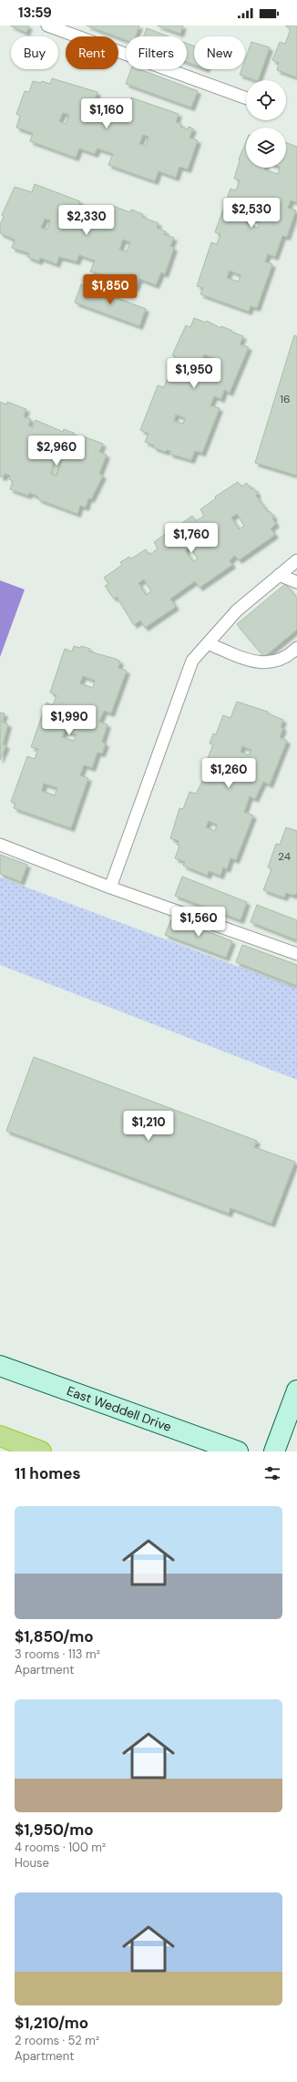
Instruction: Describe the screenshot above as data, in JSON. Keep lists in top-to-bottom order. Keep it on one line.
{"streets":{"street":["East Weddell Drive"]},"house_numbers":["16","24"],"page":{"status":"13:59","chip":["Buy","Rent","Filters","New"],"price":["$1,160","$2,530","$2,330","$1,850","$1,950","$2,960","$1,760","$1,990","$1,260","$1,560","$1,210"],"heading":"11 homes","list":[{"name":"$1,850/mo","note":"3 rooms · 113 m² · Apartment"},{"name":"$1,950/mo","note":"4 rooms · 100 m² · House"},{"name":"$1,210/mo","note":"2 rooms · 52 m² · Apartment"}]}}
